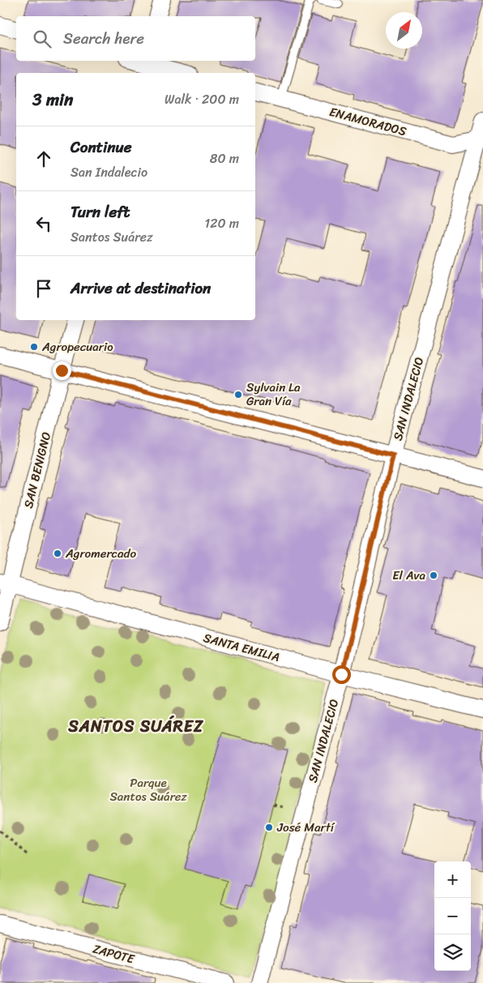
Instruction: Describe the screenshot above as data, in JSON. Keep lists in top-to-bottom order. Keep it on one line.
{"streets":{"street":["ENAMORADOS","SAN INDALECIO","SAN BENIGNO","SANTA EMILIA","ZAPOTE"]},"crossings":[["ENAMORADOS","SAN INDALECIO"],["SAN INDALECIO","SANTA EMILIA"],["SAN BENIGNO","SANTA EMILIA"]],"districts":["SANTOS SUÁREZ"],"parks":["Parque Santos Suárez"],"places":["Agropecuario","Sylvain La Gran Vía","Agromercado","El Ava","José Martí"],"north":"top right","page":{"search":"Search here","heading":["3 min","Walk · 200 m"],"list":[["Continue","San Indalecio","80 m"],["Turn left","Santos Suárez","120 m"],"Arrive at destination"],"map_buttons":["+","−"]}}
